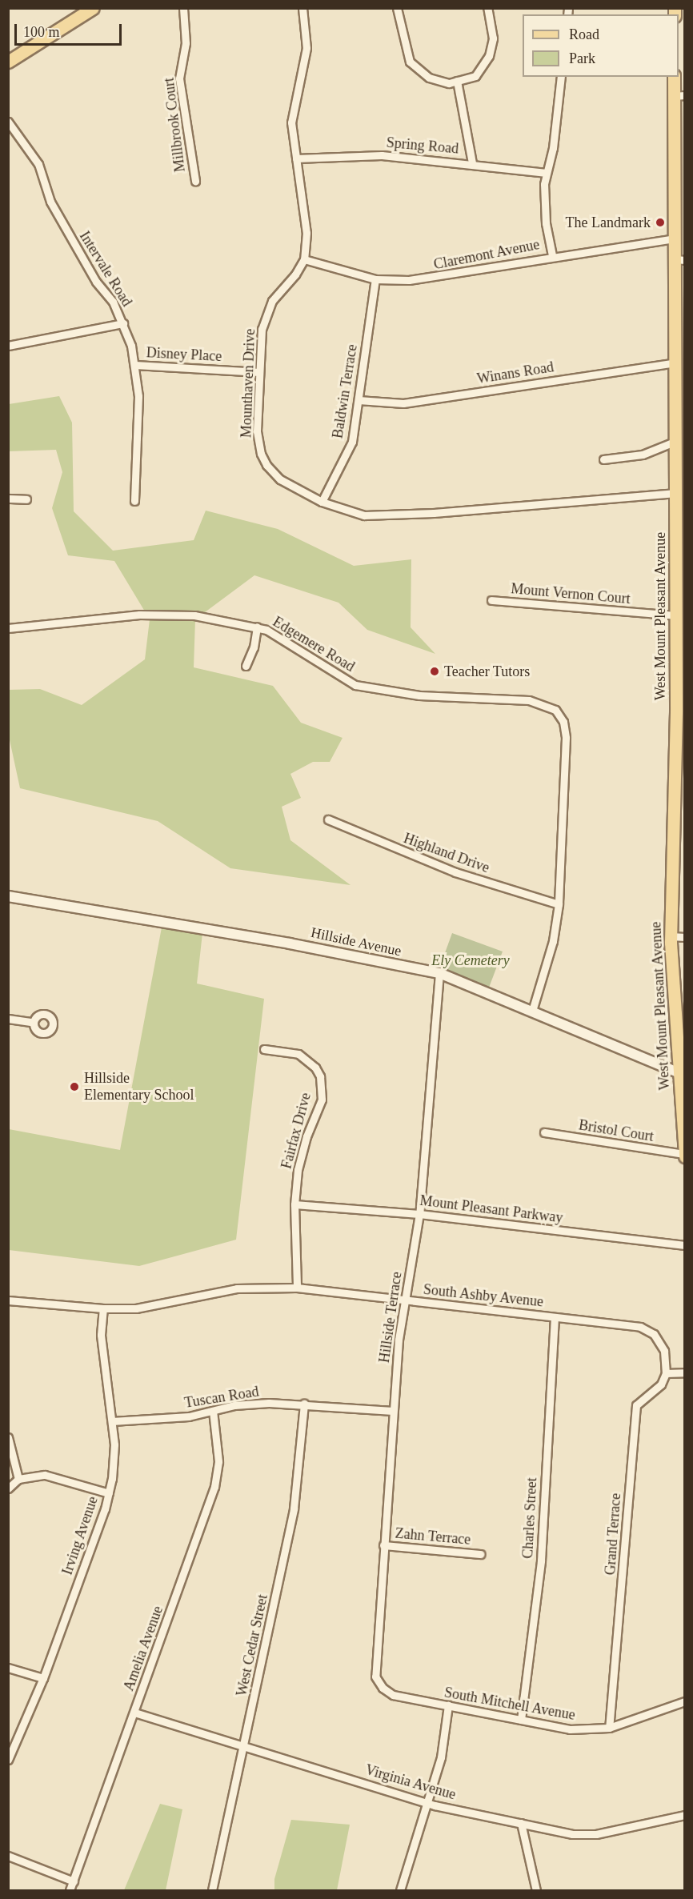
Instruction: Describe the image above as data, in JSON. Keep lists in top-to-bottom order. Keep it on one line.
{"streets":{"main road":["West Mount Pleasant Avenue"],"street":["Millbrook Court","Spring Road","Claremont Avenue","Intervale Road","Disney Place","Winans Road","Mounthaven Drive","Baldwin Terrace","Mount Vernon Court","Edgemere Road","Highland Drive","Hillside Avenue","Fairfax Drive","Bristol Court","Mount Pleasant Parkway","South Ashby Avenue","Hillside Terrace","Tuscan Road","Charles Street","Grand Terrace","Irving Avenue","Zahn Terrace","West Cedar Street","Amelia Avenue","South Mitchell Avenue","Virginia Avenue"]},"crossings":[["Spring Road","Mounthaven Drive"],["Claremont Avenue","Mounthaven Drive"],["Claremont Avenue","Baldwin Terrace"],["Claremont Avenue","West Mount Pleasant Avenue"],["Intervale Road","Disney Place"],["Disney Place","Mounthaven Drive"],["Winans Road","Baldwin Terrace"],["Winans Road","West Mount Pleasant Avenue"],["Mounthaven Drive","Baldwin Terrace"],["Mounthaven Drive","West Mount Pleasant Avenue"],["Mount Vernon Court","West Mount Pleasant Avenue"],["West Mount Pleasant Avenue","Hillside Avenue"],["West Mount Pleasant Avenue","Bristol Court"],["Edgemere Road","Highland Drive"],["Edgemere Road","Hillside Avenue"],["Hillside Avenue","Hillside Terrace"],["Fairfax Drive","Mount Pleasant Parkway"],["Fairfax Drive","South Ashby Avenue"],["Mount Pleasant Parkway","Hillside Terrace"],["South Ashby Avenue","Hillside Terrace"],["South Ashby Avenue","Charles Street"],["South Ashby Avenue","Grand Terrace"],["South Ashby Avenue","Irving Avenue"],["Hillside Terrace","Tuscan Road"],["Hillside Terrace","Zahn Terrace"],["Hillside Terrace","South Mitchell Avenue"],["Tuscan Road","Irving Avenue"],["Tuscan Road","West Cedar Street"],["Tuscan Road","Amelia Avenue"],["Charles Street","South Mitchell Avenue"],["Grand Terrace","South Mitchell Avenue"],["West Cedar Street","Virginia Avenue"],["Amelia Avenue","Virginia Avenue"]],"parks":["Ely Cemetery"],"places":["The Landmark","Teacher Tutors","Hillside Elementary School"],"legend":["Road","Park"],"scale_bar":"100 m"}
